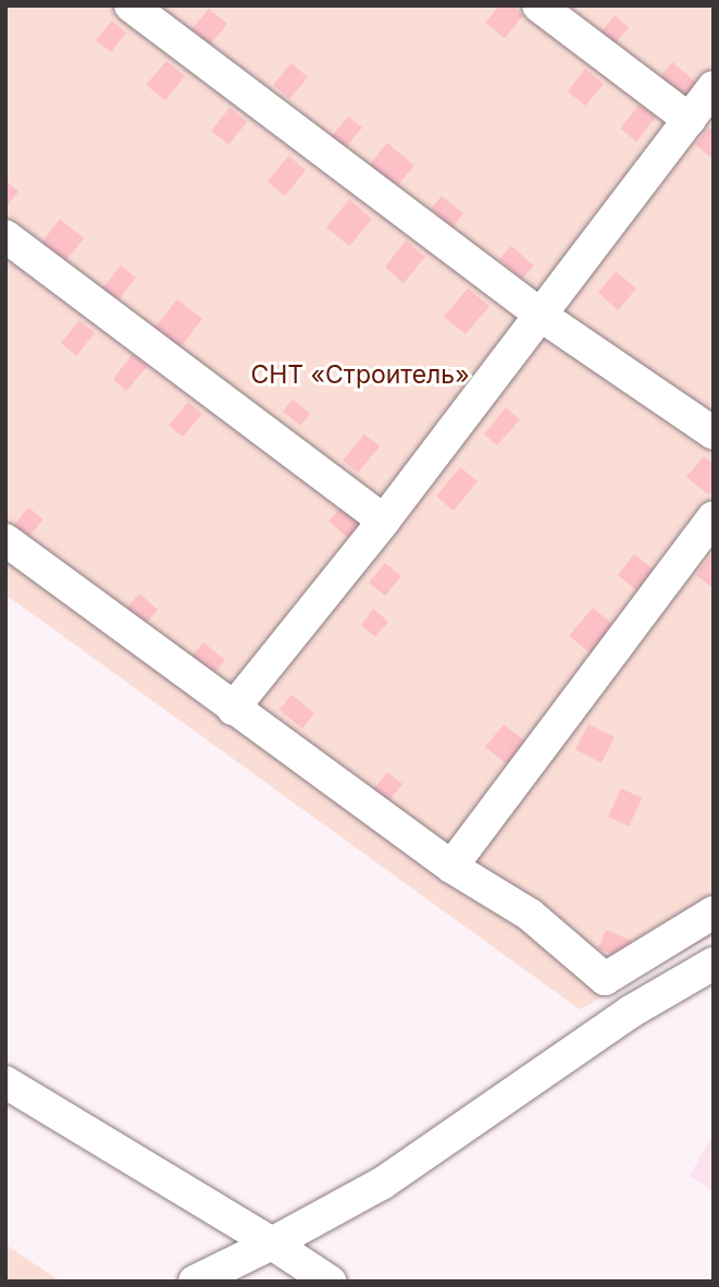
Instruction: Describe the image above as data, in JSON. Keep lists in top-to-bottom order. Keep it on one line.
{"parks":["СНТ «Строитель»"]}
